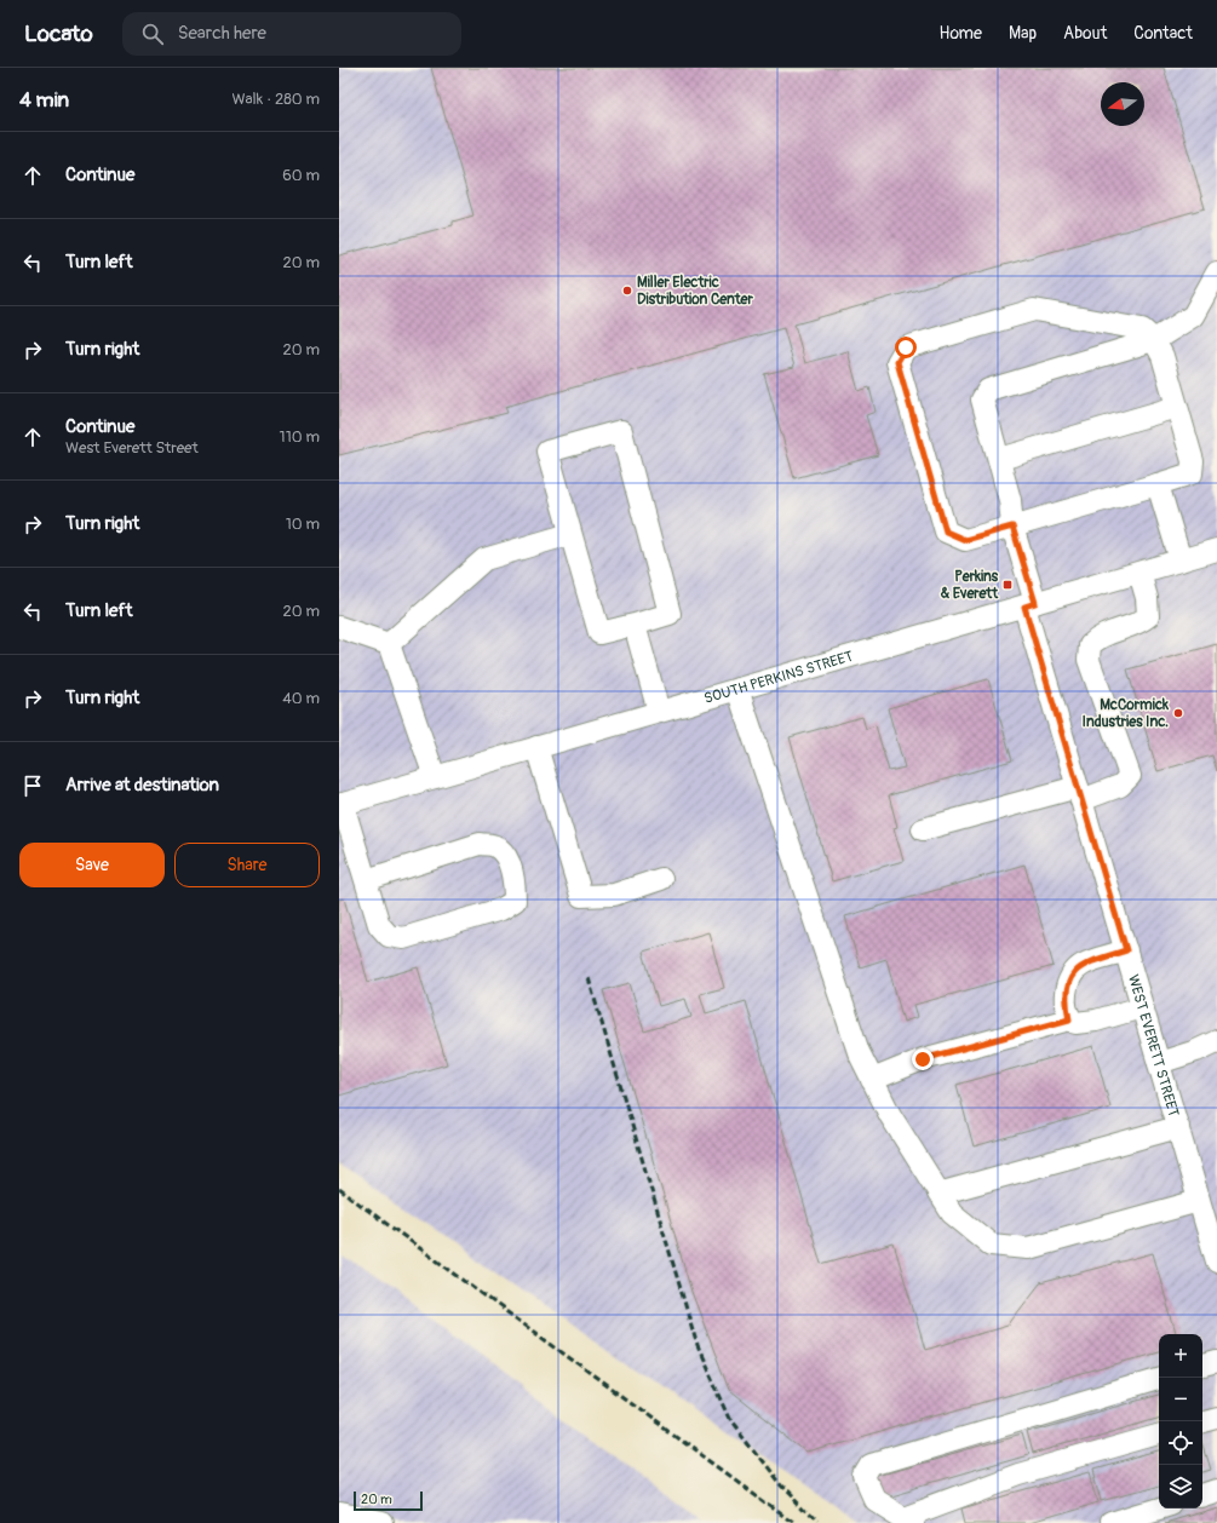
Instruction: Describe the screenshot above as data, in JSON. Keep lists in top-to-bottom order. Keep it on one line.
{"streets":{"street":["SOUTH PERKINS STREET","WEST EVERETT STREET"]},"crossings":[["SOUTH PERKINS STREET","WEST EVERETT STREET"]],"places":{"other":["Miller Electric Distribution Center","McCormick Industries Inc."],"transit":["Perkins & Everett"]},"scale_bar":"20 m","north":"left","page":{"header":"Locato","search":"Search here","nav":["Home","Map","About","Contact"],"heading":["4 min","Walk · 280 m"],"list":[["Continue","60 m"],["Turn left","20 m"],["Turn right","20 m"],["Continue","West Everett Street","110 m"],["Turn right","10 m"],["Turn left","20 m"],["Turn right","40 m"],"Arrive at destination"],"buttons":["Save","Share"],"map_buttons":["+","−"],"scale":"20 m"}}
